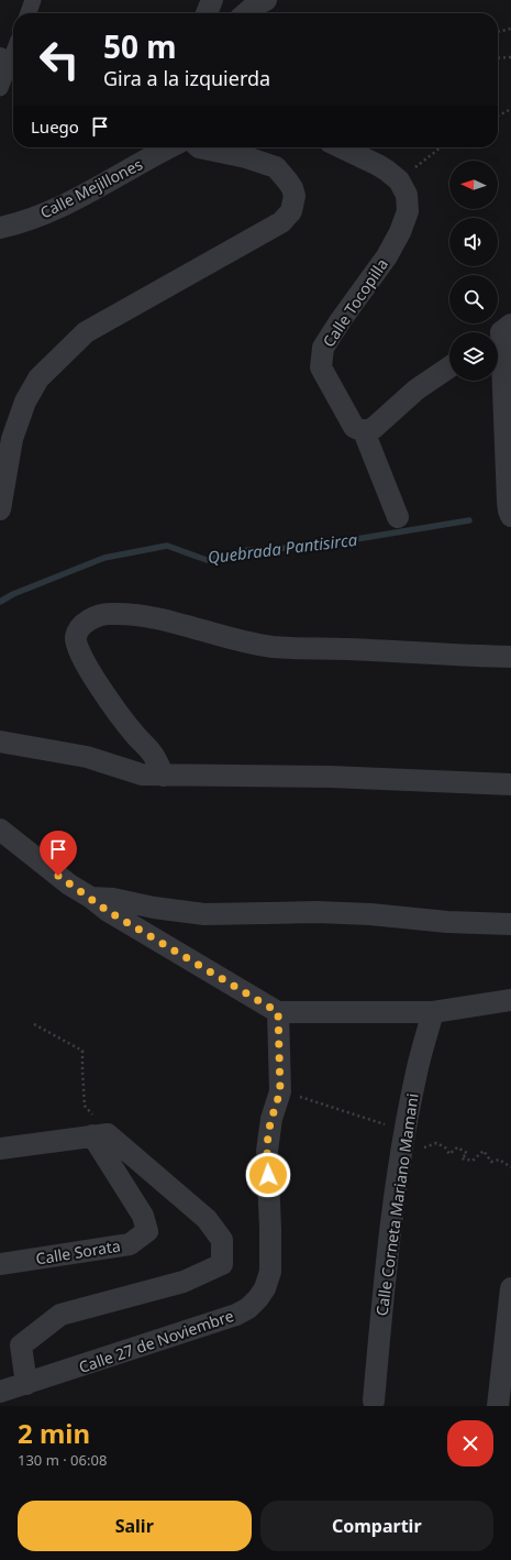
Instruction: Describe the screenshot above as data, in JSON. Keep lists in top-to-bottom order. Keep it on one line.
{"streets":{"street":["Calle Mejillones","Calle Tocopilla","Calle Corneta Mariano Mamani","Calle Sorata","Calle 27 de Noviembre"]},"water":["Quebrada Pantisirca"],"north":"left","page":{"turn":["50 m","Gira a la izquierda"],"then":"Luego","heading":["2 min","130 m · 06:08"],"buttons":["Salir","Compartir"]}}
